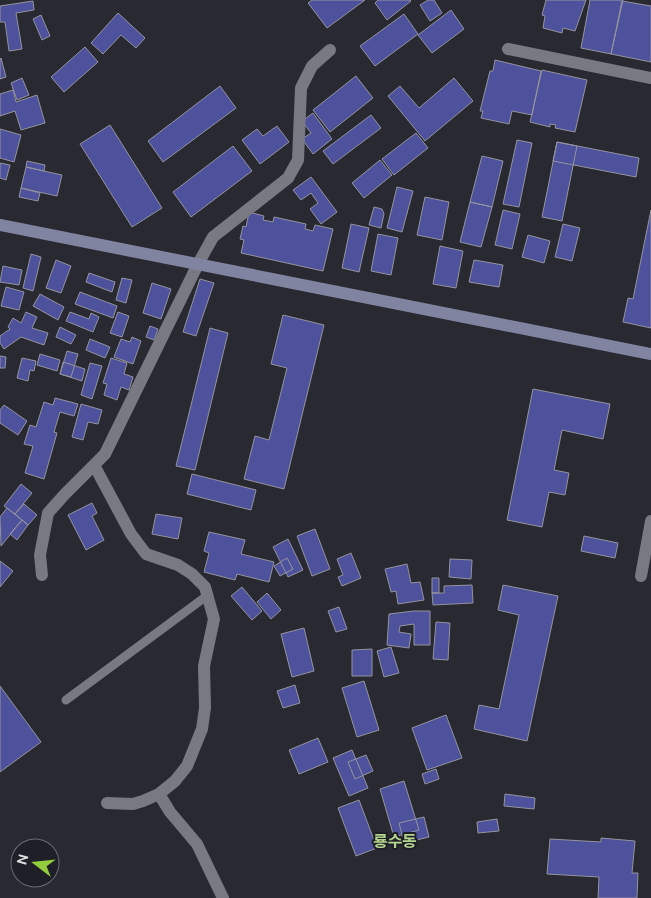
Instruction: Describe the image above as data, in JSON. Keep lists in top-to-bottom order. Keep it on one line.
{"districts":["룡수동"],"north":"left"}
